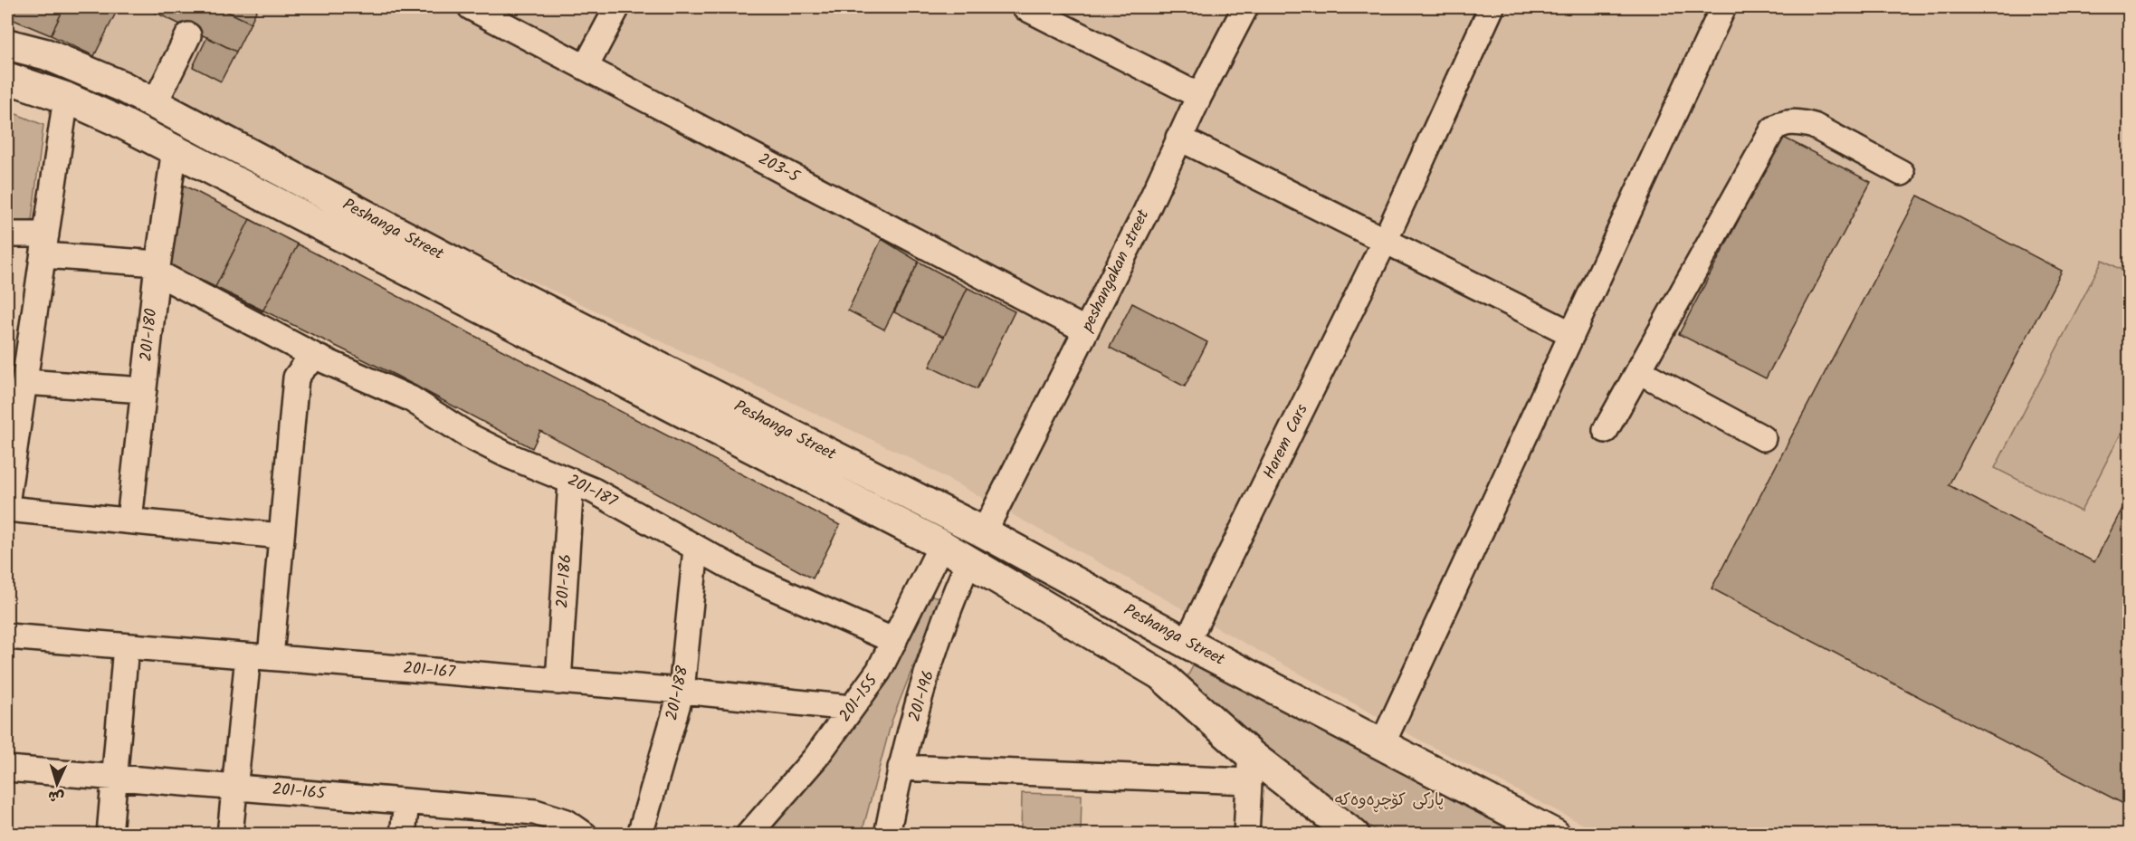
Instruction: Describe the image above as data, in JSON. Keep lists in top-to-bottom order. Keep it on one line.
{"streets":{"main road":["Peshanga Street"],"street":["203-5","peshangakan street","201-180","Harem Cars","201-187","201-186","201-167","201-188","201-196","201-155","201-165"]},"crossings":[["203-5","peshangakan street"],["Peshanga Street","peshangakan street"],["Peshanga Street","201-180"],["Peshanga Street","Harem Cars"],["Peshanga Street","201-196"],["Peshanga Street","201-155"],["201-180","201-187"],["201-187","201-186"],["201-187","201-188"],["201-187","201-155"],["201-186","201-167"],["201-167","201-188"],["201-167","201-155"]],"parks":["پارکی کۆچڕەوەکە"],"north":"bottom"}
